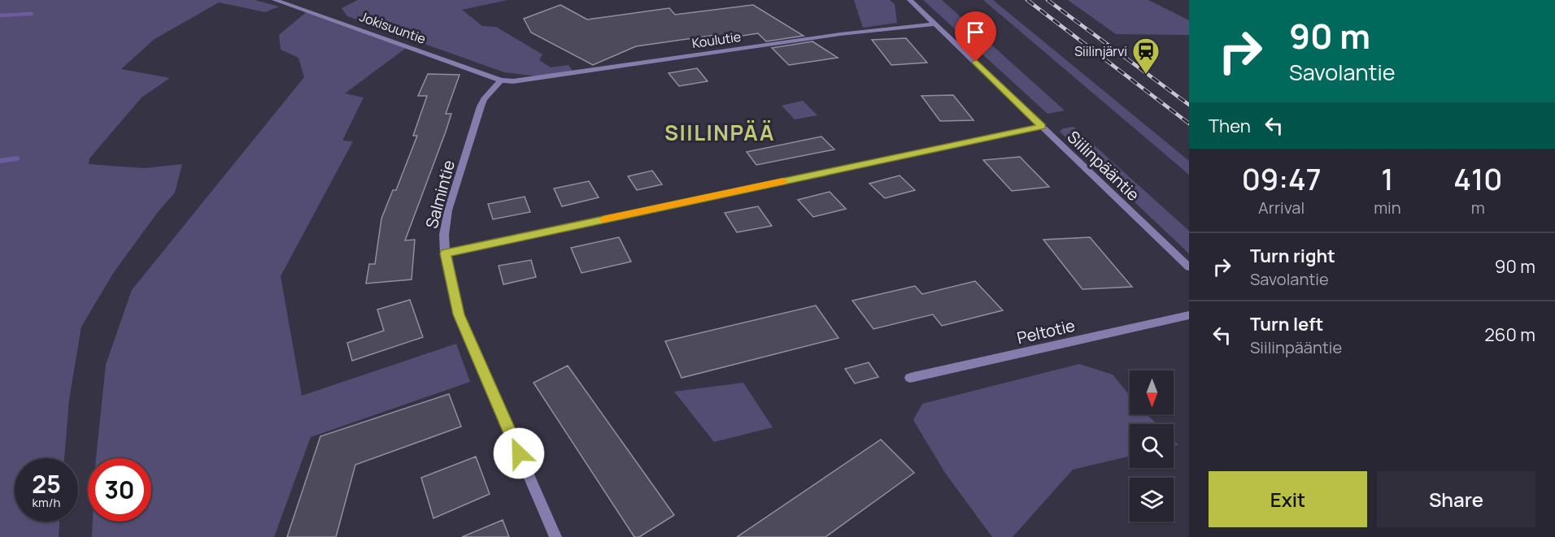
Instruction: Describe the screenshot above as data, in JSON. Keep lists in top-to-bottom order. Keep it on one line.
{"streets":{"street":["Jokisuuntie","Koulutie","Siilinpääntie","Salmintie","Peltotie"]},"crossings":[["Jokisuuntie","Koulutie"],["Jokisuuntie","Salmintie"],["Koulutie","Siilinpääntie"],["Koulutie","Salmintie"]],"districts":["SIILINPÄÄ"],"places":{"station":["Siilinjärvi"]},"north":"bottom","page":{"turn":["90 m","Savolantie"],"then":"Then","eta":["09:47","Arrival","1","min","410","m"],"list":[{"name":"Turn right","note":"Savolantie","value":"90 m"},{"name":"Turn left","note":"Siilinpääntie","value":"260 m"}],"speed":"25 km/h","limit":"30","buttons":["Exit","Share"]}}
